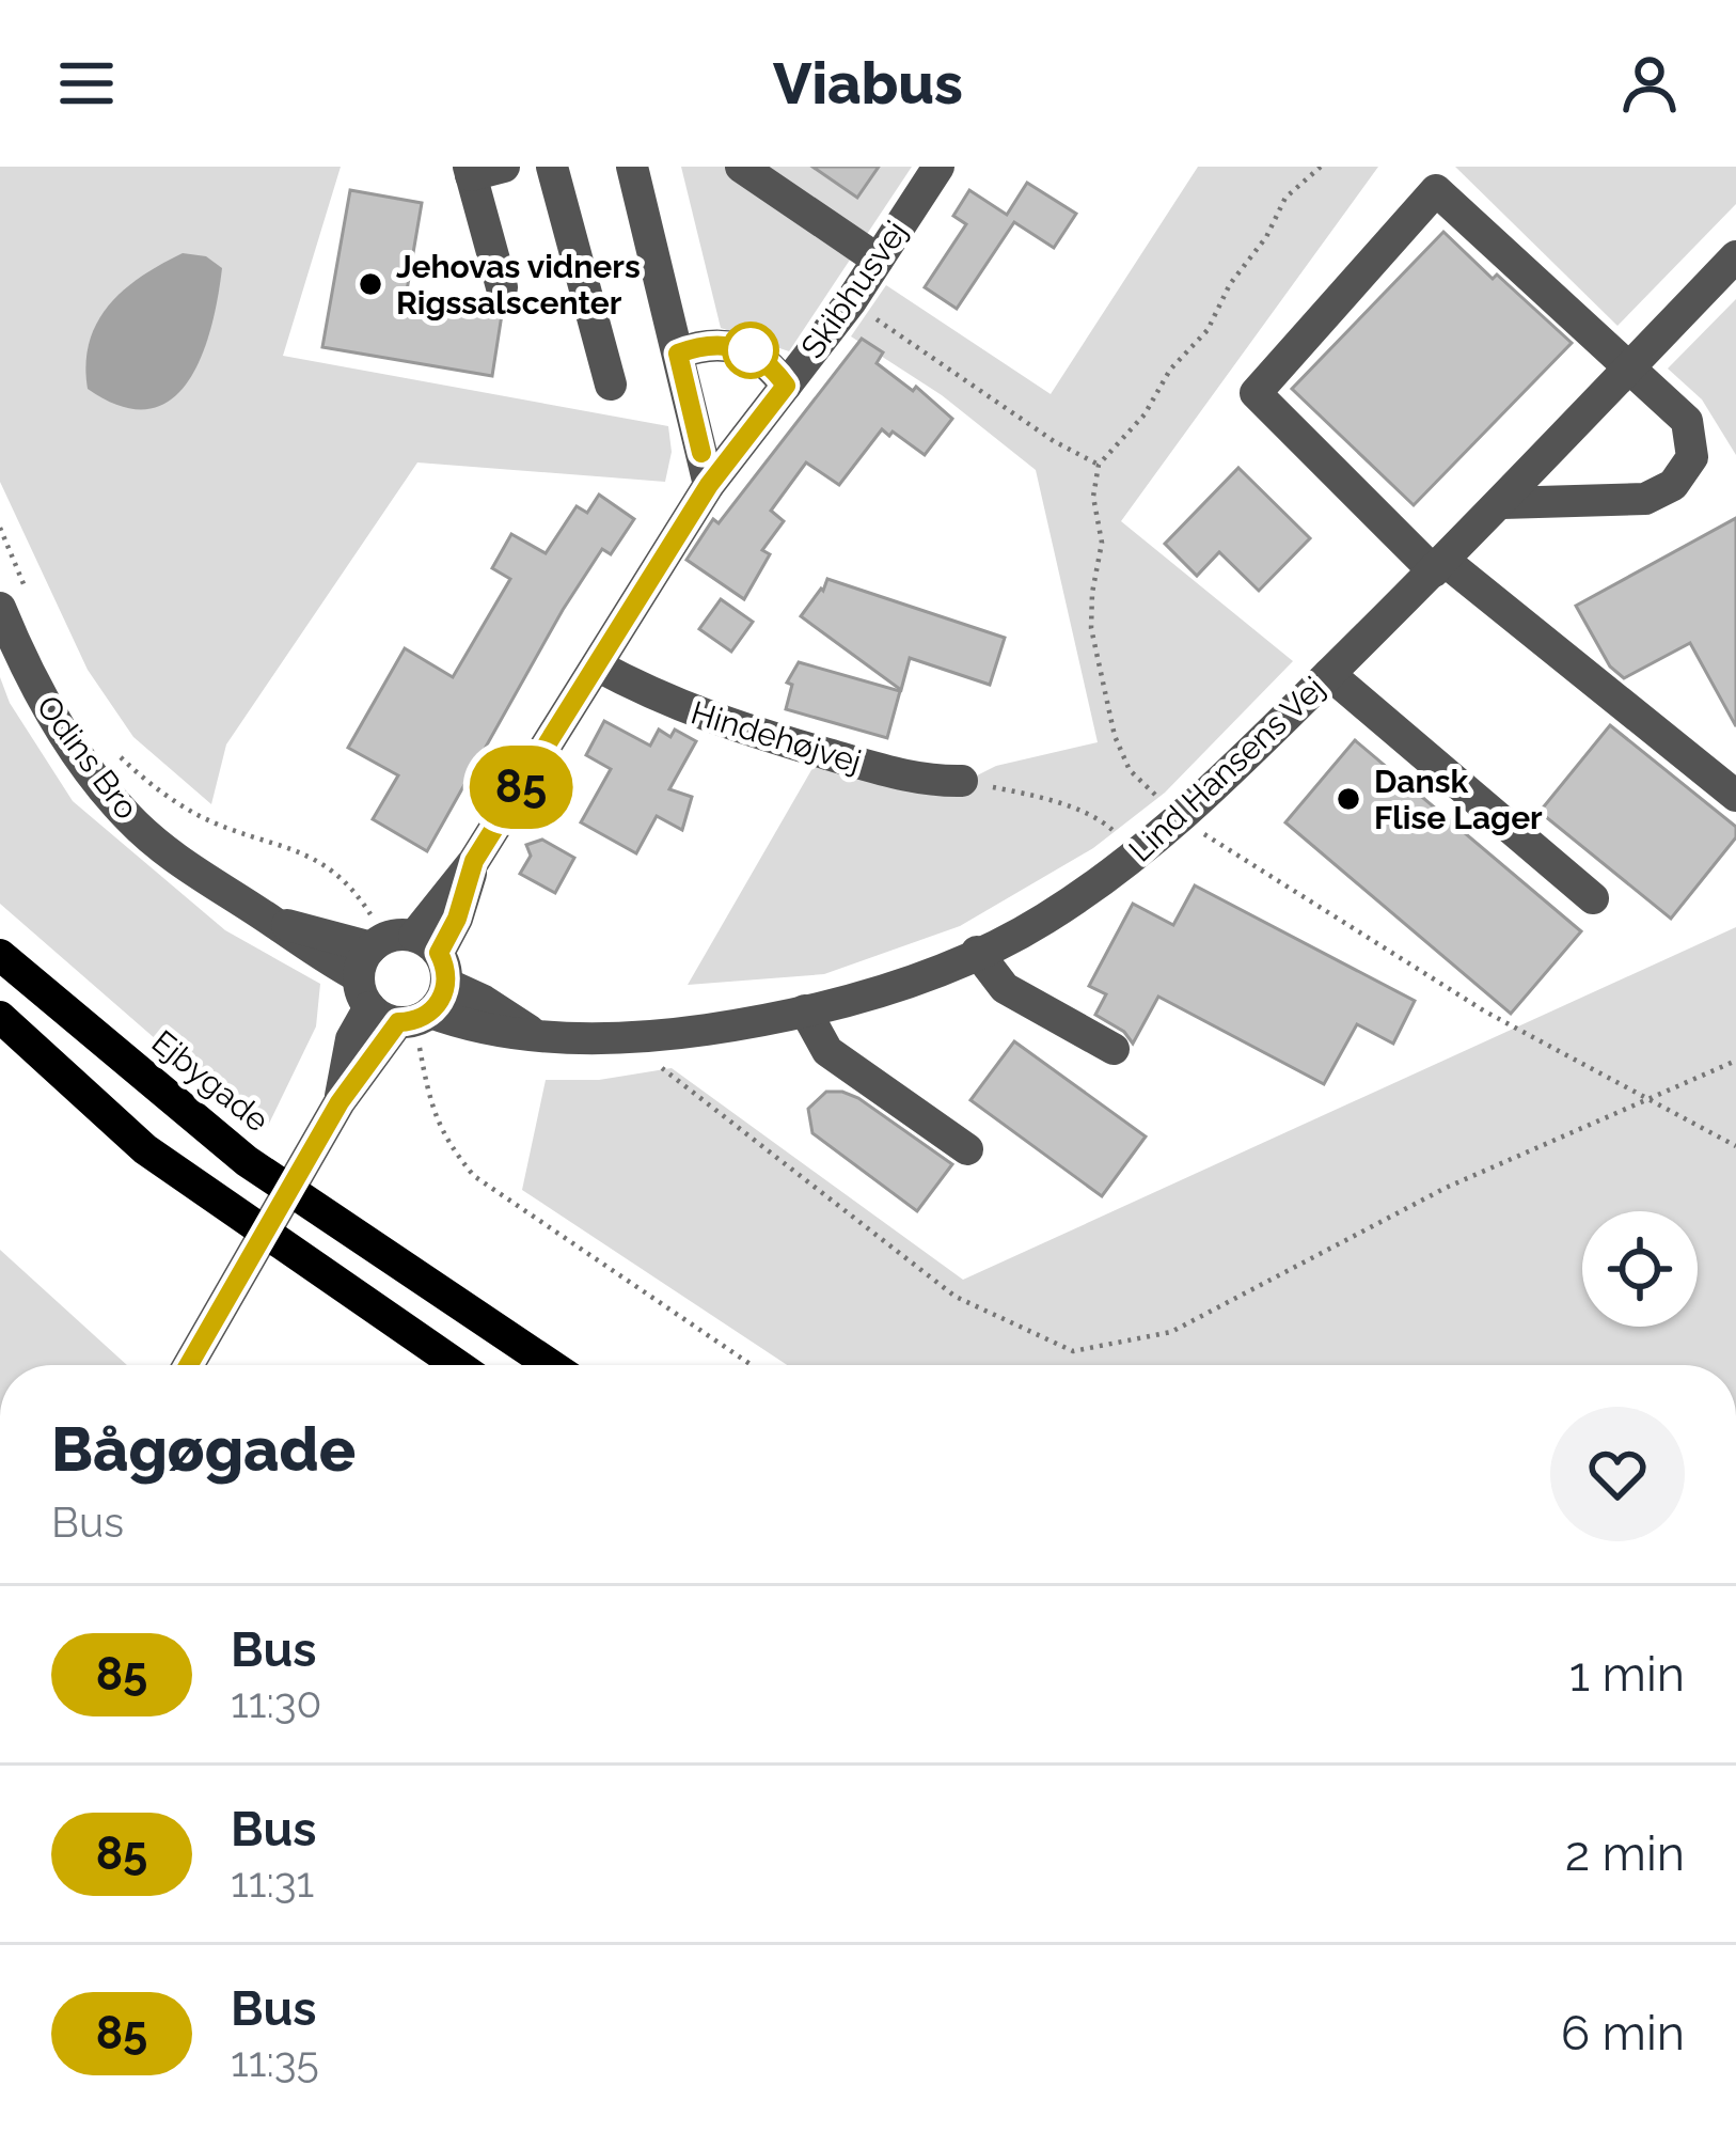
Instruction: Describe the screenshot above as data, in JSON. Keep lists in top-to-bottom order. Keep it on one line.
{"streets":{"main road":["Ejbygade"],"street":["Skibhusvej","Hindehøjvej","Odins Bro","Lind Hansens Vej"]},"crossings":[["Skibhusvej","Hindehøjvej"],["Skibhusvej","Odins Bro"],["Skibhusvej","Lind Hansens Vej"],["Odins Bro","Lind Hansens Vej"]],"places":["Jehovas vidners Rigssalscenter","Dansk Flise Lager"],"lines":["bus line 85"],"page":{"header":"Viabus","on_map":"85","heading":["Bågøgade","Bus"],"list":[{"mark":"85","name":"Bus","note":"11:30","value":"1 min"},{"mark":"85","name":"Bus","note":"11:31","value":"2 min"},{"mark":"85","name":"Bus","note":"11:35","value":"6 min"}]}}
